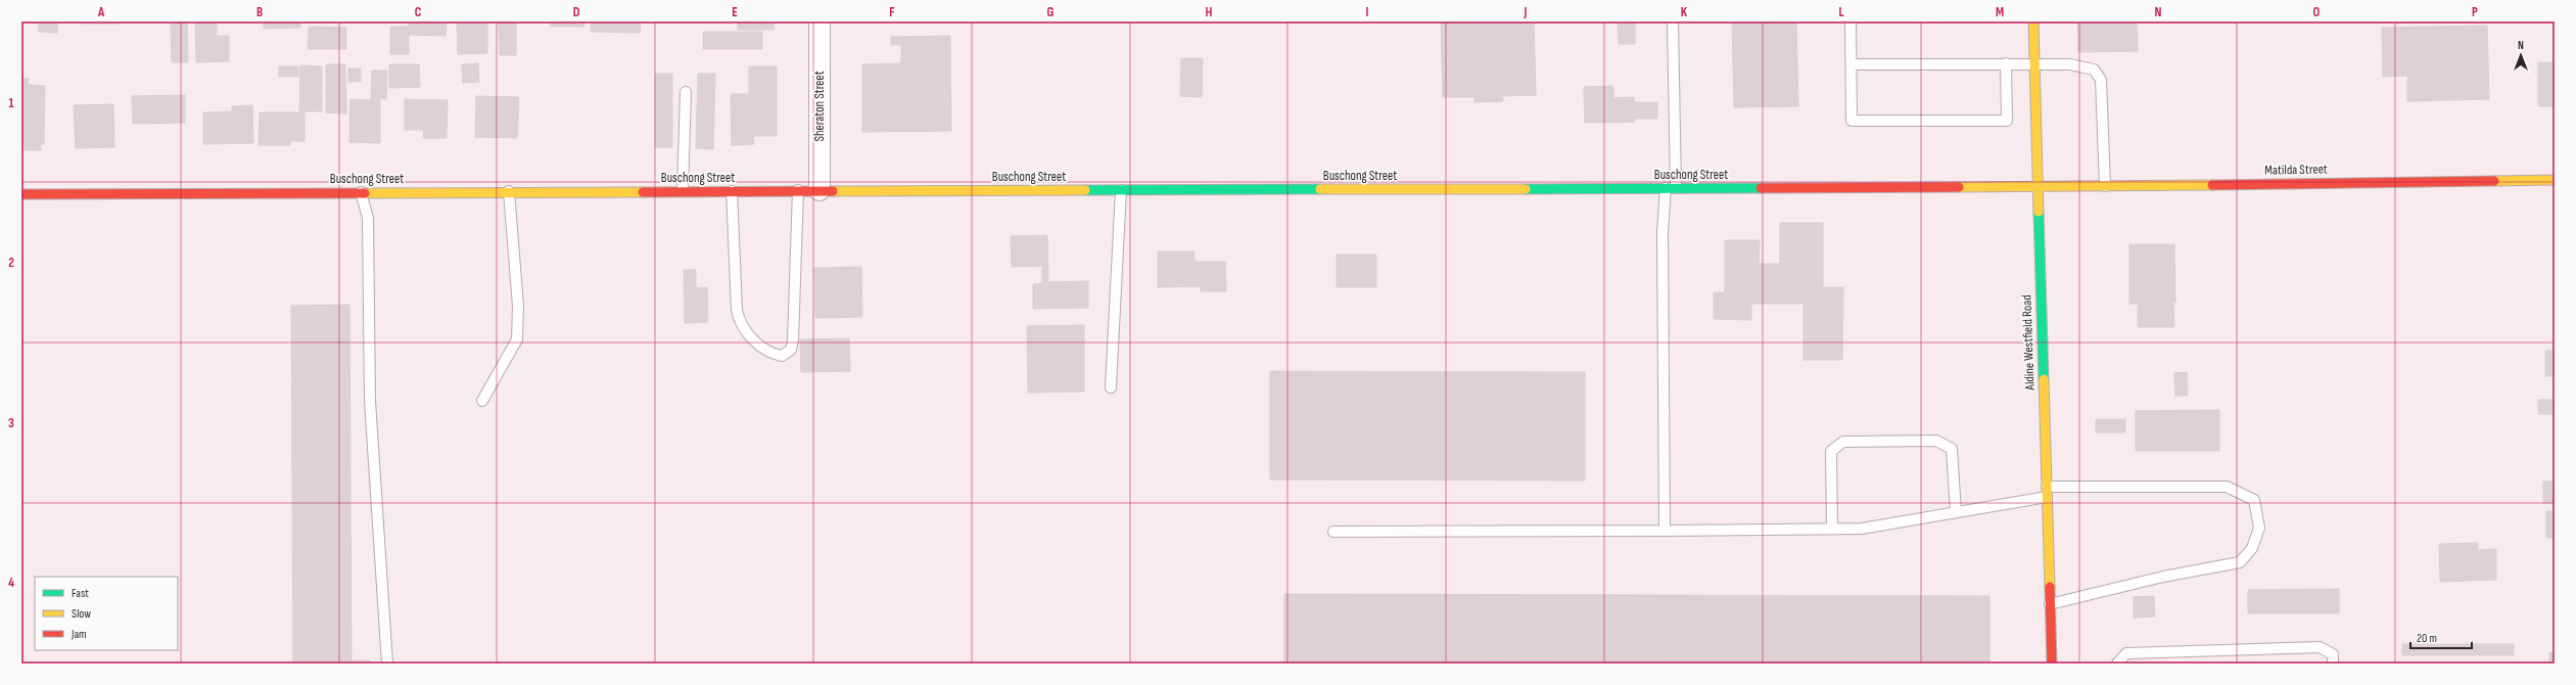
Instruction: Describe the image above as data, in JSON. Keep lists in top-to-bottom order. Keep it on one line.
{"streets":{"street":["Sheraton Street","Matilda Street","Buschong Street","Aldine Westfield Road"]},"crossings":[["Sheraton Street","Buschong Street"],["Matilda Street","Buschong Street"],["Matilda Street","Aldine Westfield Road"],["Buschong Street","Aldine Westfield Road"]],"legend":["Fast","Slow","Jam"],"scale_bar":"20 m","north":"top","grid":{"columns":["A","B","C","D","E","F","G","H","I","J","K","L","M","N","O","P"],"rows":["1","2","3","4"]}}
